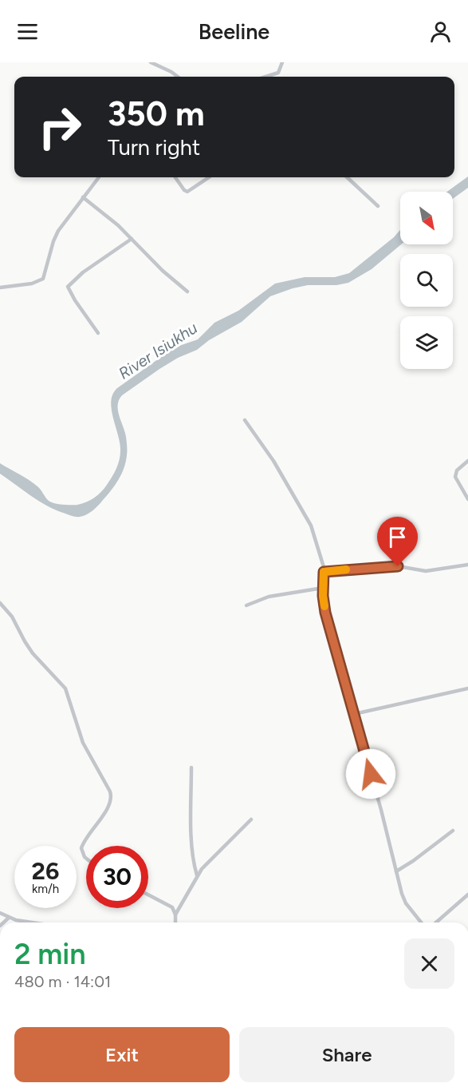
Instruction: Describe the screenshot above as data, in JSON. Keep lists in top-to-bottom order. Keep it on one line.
{"water":["River Isiukhu"],"north":"bottom right","page":{"header":"Beeline","turn":["350 m","Turn right"],"speed":"26 km/h","limit":"30","heading":["2 min","480 m · 14:01"],"buttons":["Exit","Share"]}}
